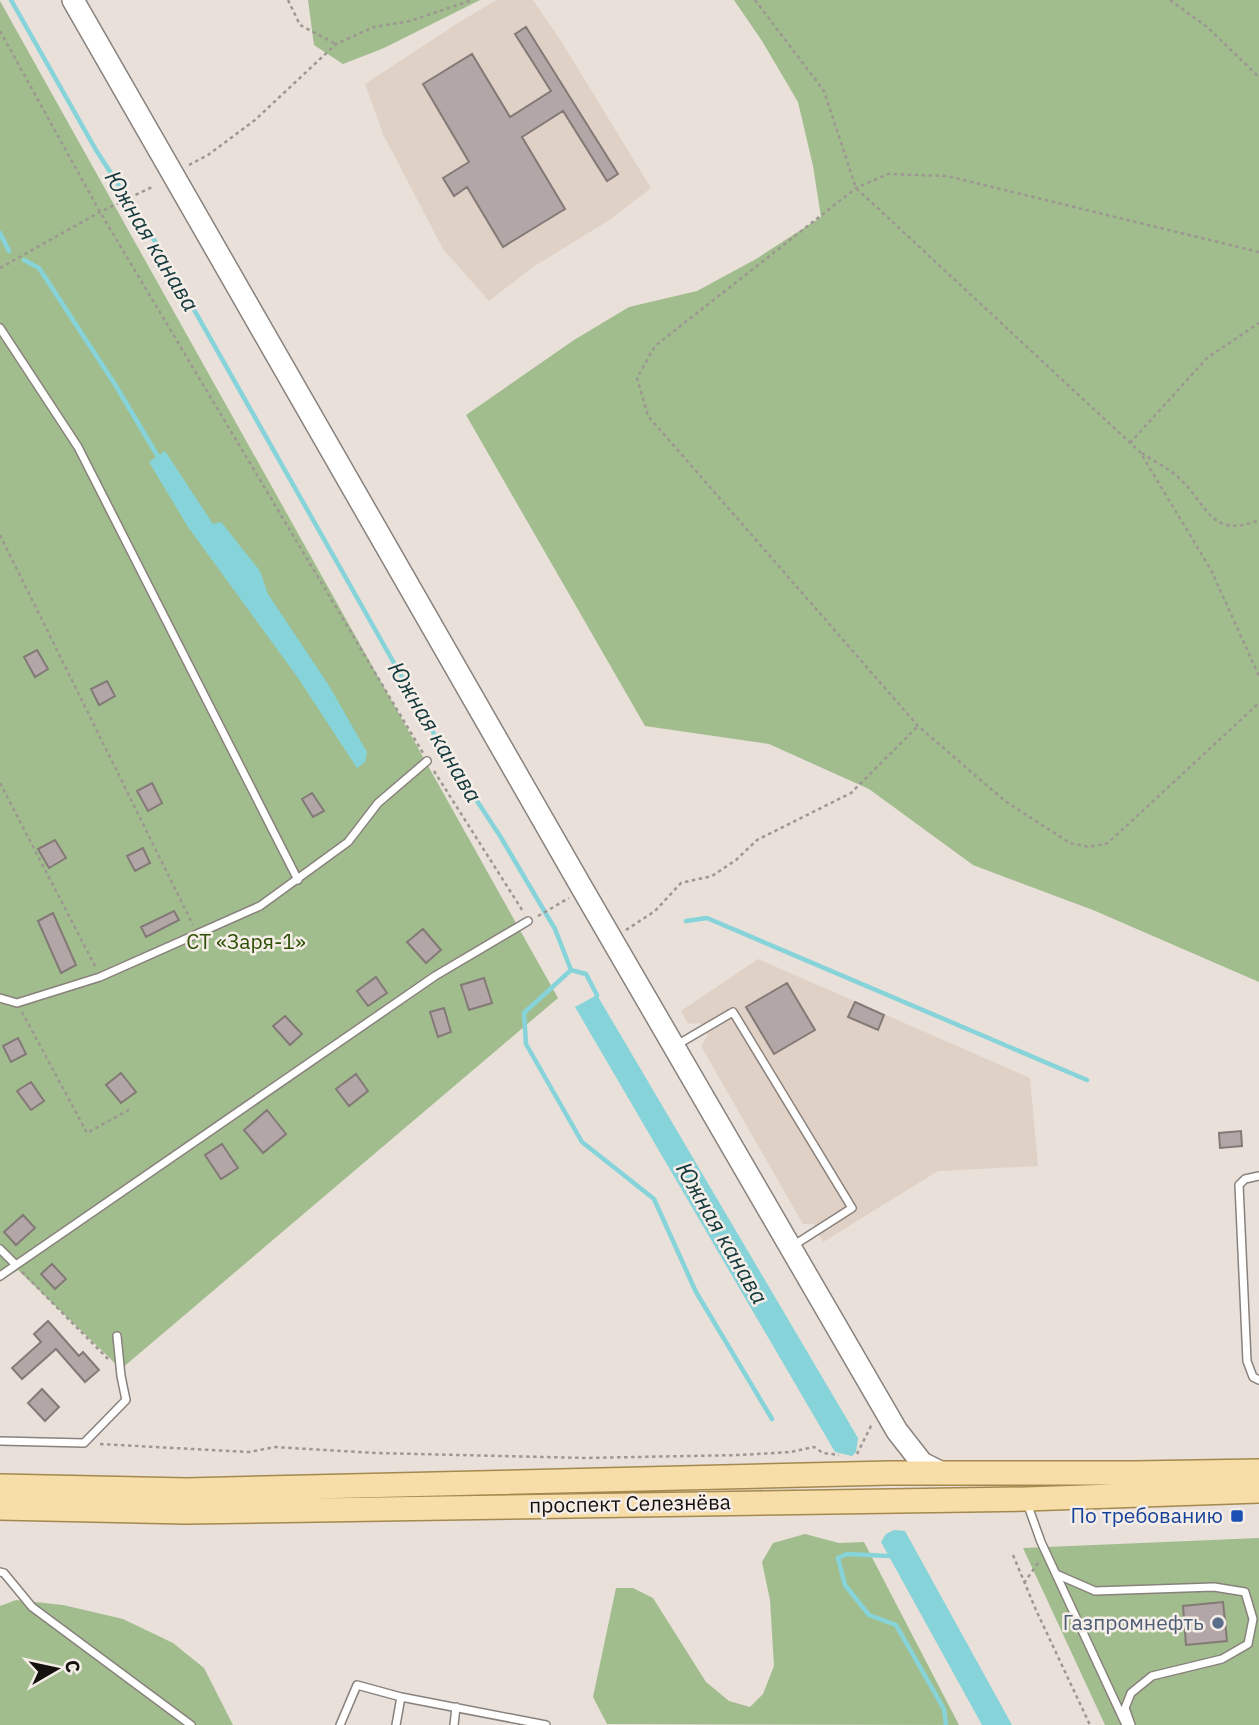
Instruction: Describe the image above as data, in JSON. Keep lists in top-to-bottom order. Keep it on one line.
{"streets":{"main road":["проспект Селезнёва"]},"water":["Южная канава"],"parks":["СТ «Заря-1»"],"places":{"transit":["По требованию"],"other":["Газпромнефть"]},"north":"right"}
